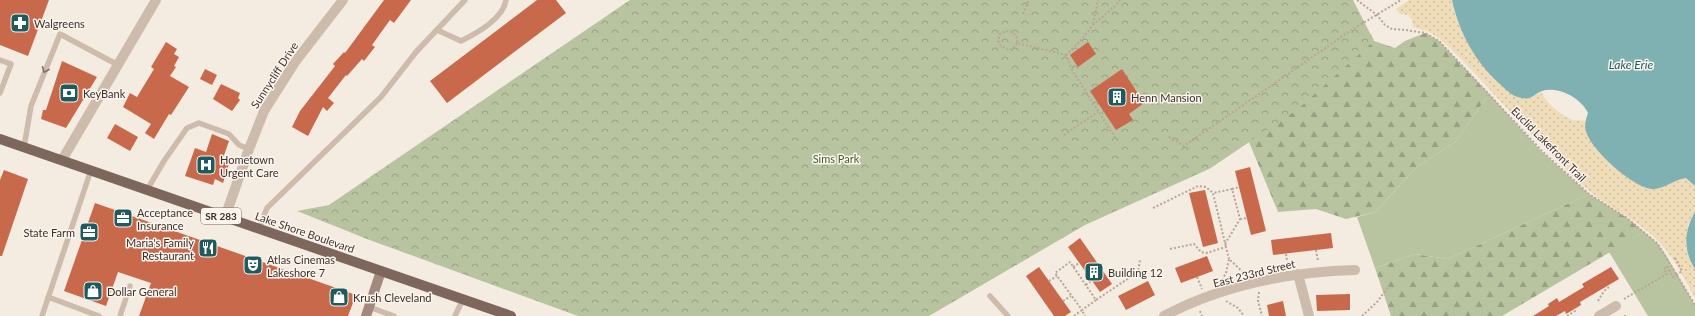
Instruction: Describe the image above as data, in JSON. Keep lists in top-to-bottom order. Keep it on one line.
{"streets":{"main road":["SR 283","Lake Shore Boulevard"],"street":["Sunnycliff Drive","East 233rd Street"],"path":["Euclid Lakefront Trail"]},"crossings":[["Sunnycliff Drive","Lake Shore Boulevard"]],"water":["Lake Erie"],"parks":["Sims Park"],"places":{"pharmacy":["Walgreens"],"bank":["KeyBank"],"building":["Henn Mansion","Building 12"],"hospital":["Hometown Urgent Care"],"office":["Acceptance Insurance","State Farm"],"restaurant":["Maria's Family Restaurant"],"theatre":["Atlas Cinemas Lakeshore 7"],"shop":["Dollar General","Krush Cleveland"]}}
